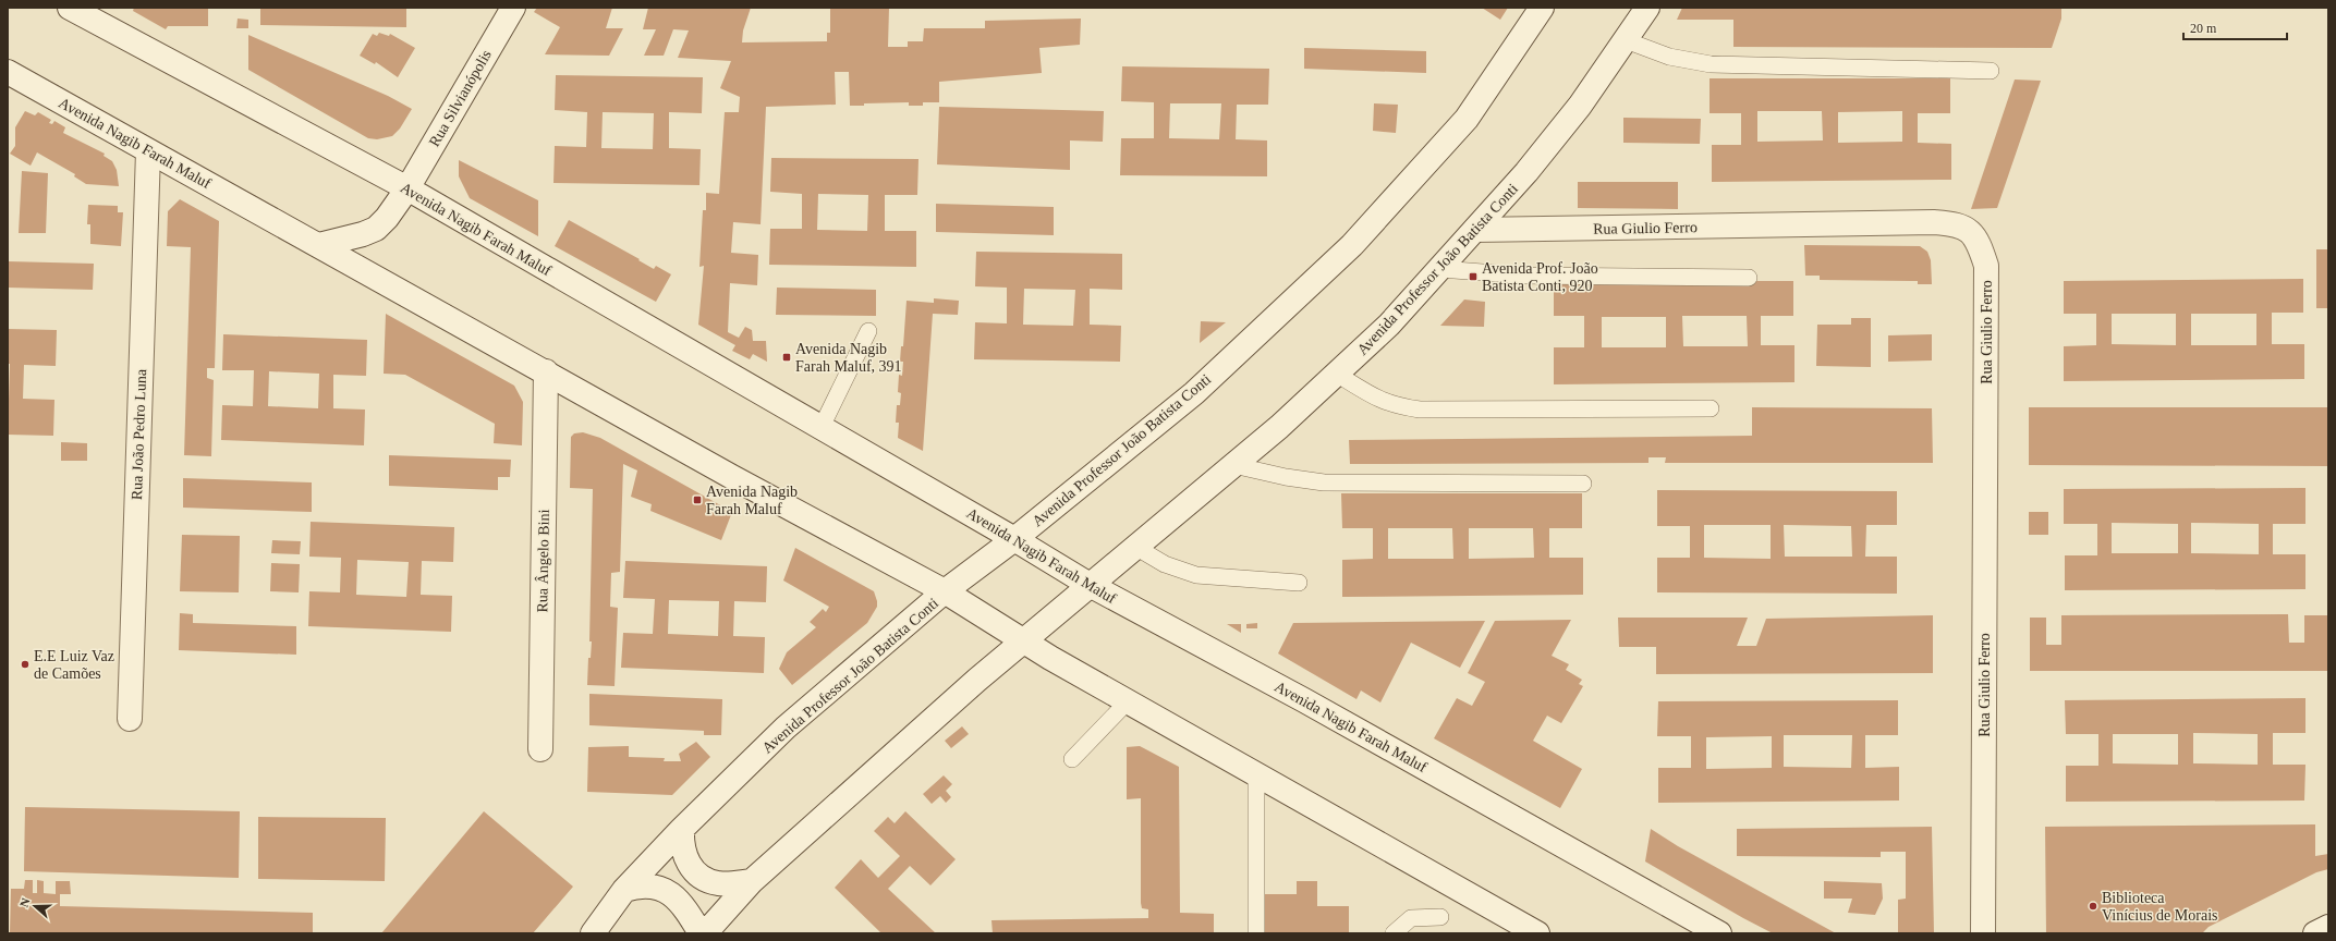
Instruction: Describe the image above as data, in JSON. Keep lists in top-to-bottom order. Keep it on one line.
{"streets":{"main road":["Rua Silvianópolis","Avenida Nagib Farah Maluf","Rua Giulio Ferro","Avenida Professor João Batista Conti","Rua João Pedro Luna","Rua Ângelo Bini"]},"crossings":[["Rua Silvianópolis","Avenida Nagib Farah Maluf"],["Avenida Nagib Farah Maluf","Avenida Professor João Batista Conti"],["Avenida Nagib Farah Maluf","Rua João Pedro Luna"],["Avenida Nagib Farah Maluf","Rua Ângelo Bini"],["Rua Giulio Ferro","Avenida Professor João Batista Conti"]],"places":{"transit":["Avenida Prof. João Batista Conti, 920","Avenida Nagib Farah Maluf, 391","Avenida Nagib Farah Maluf"],"other":["E.E Luiz Vaz de Camões","Biblioteca Vinícius de Morais"]},"scale_bar":"20 m","north":"left"}
